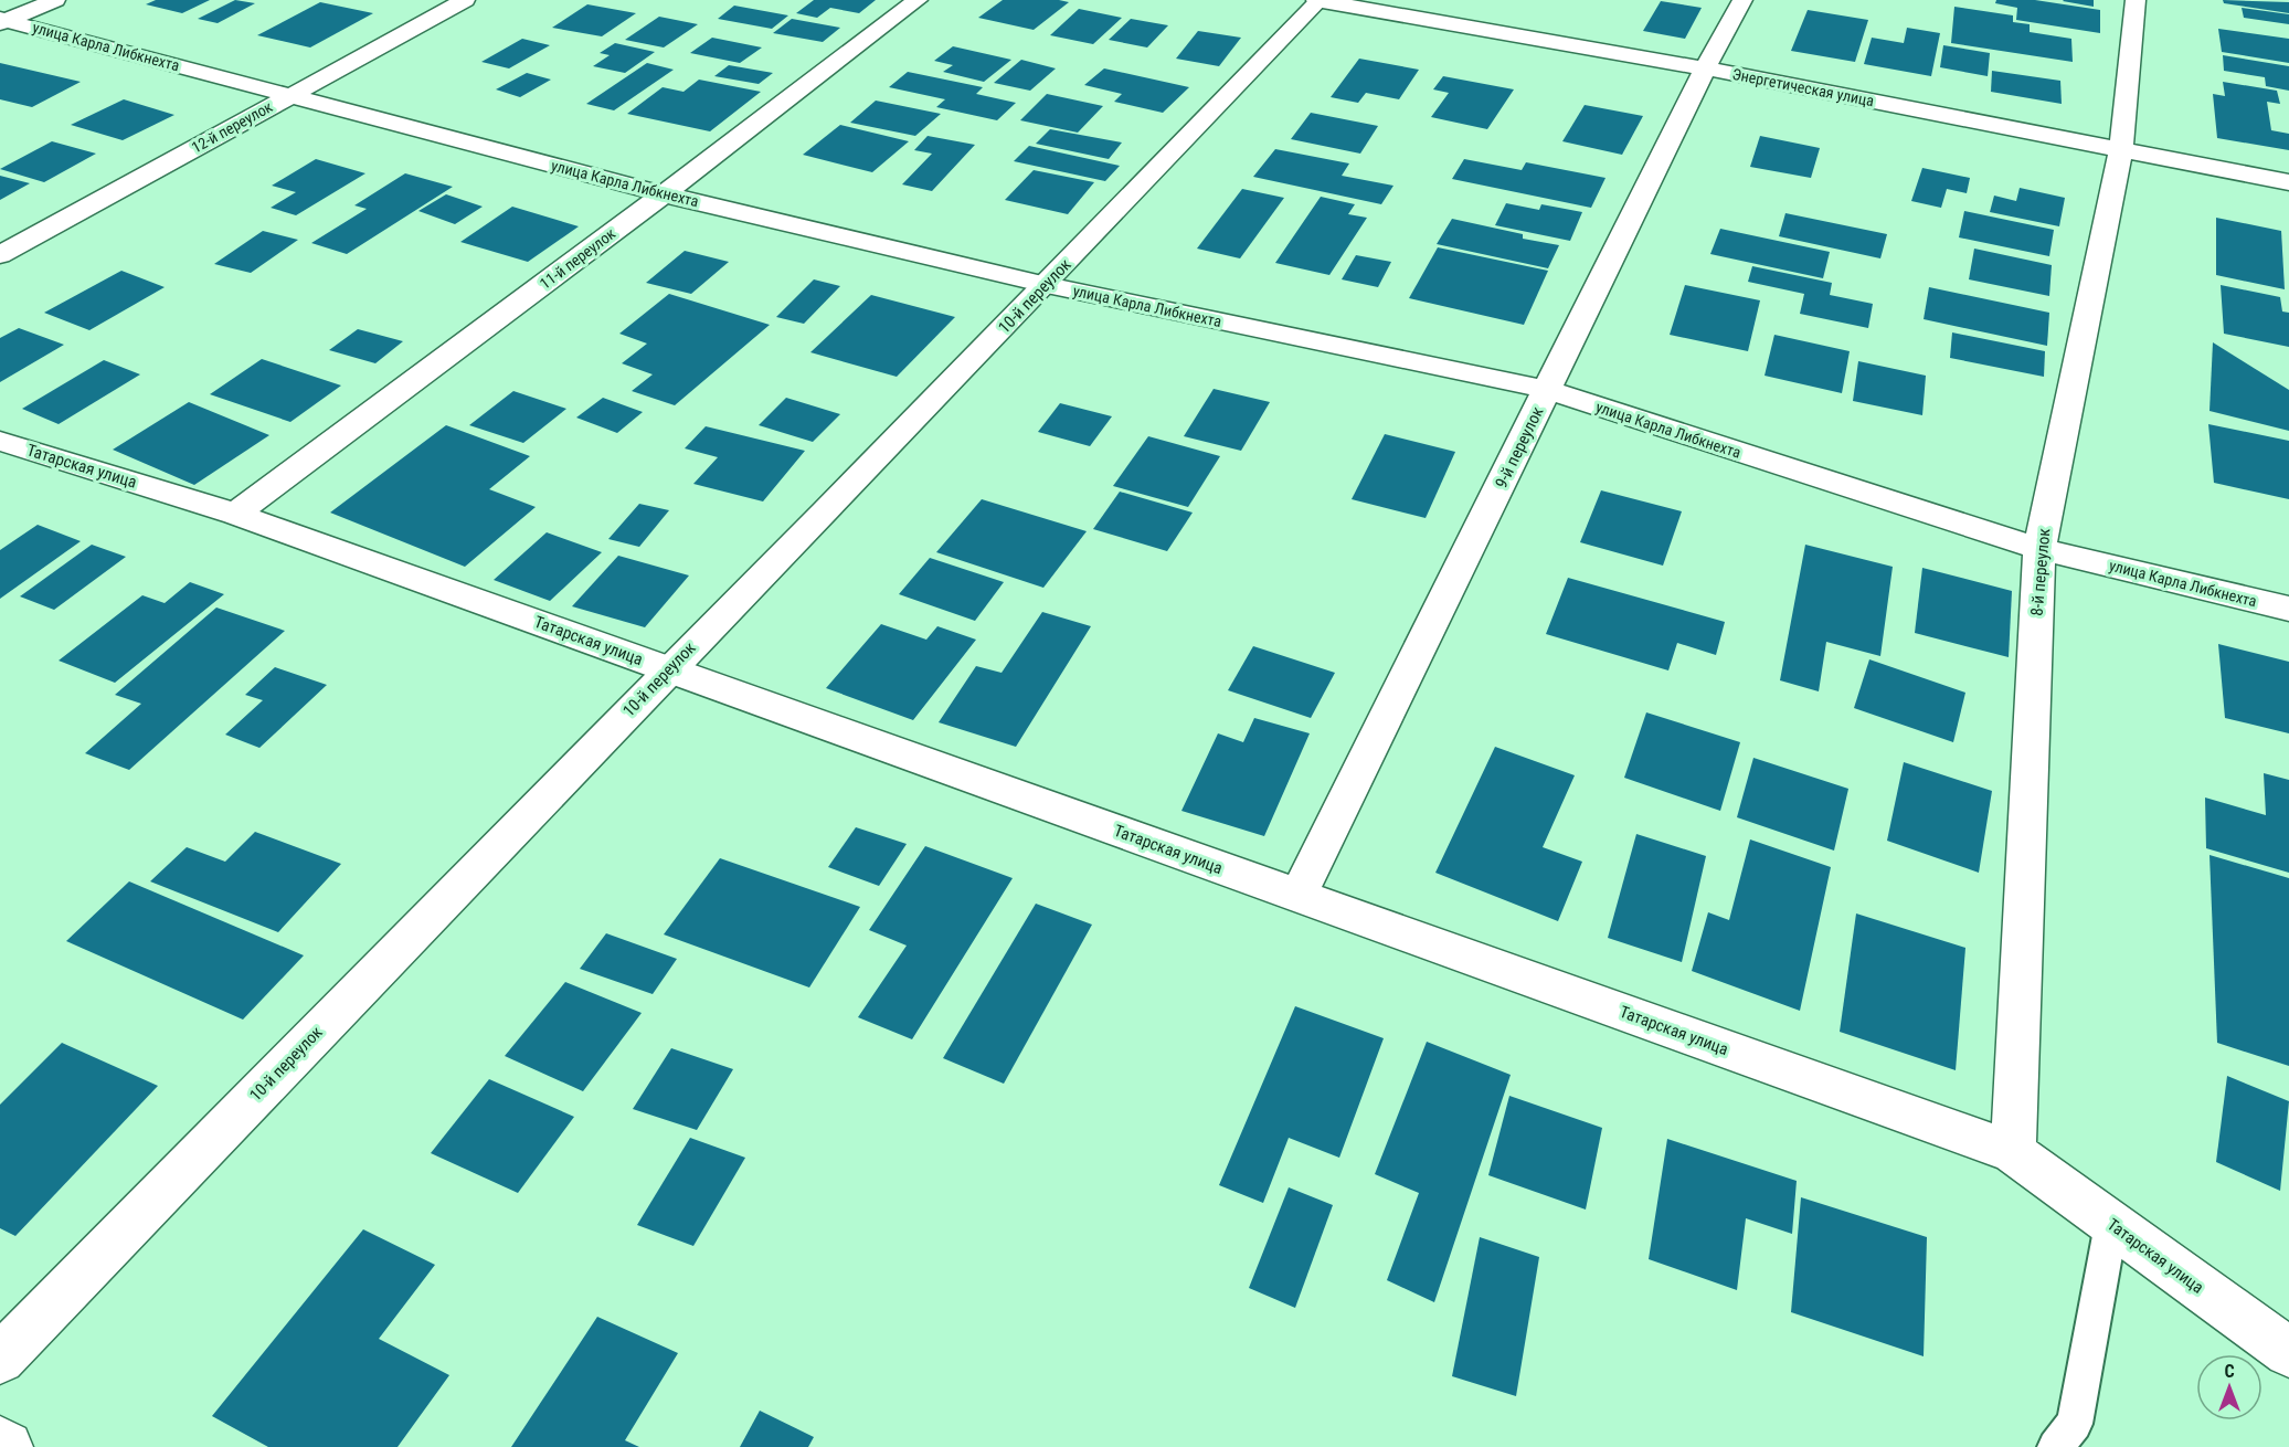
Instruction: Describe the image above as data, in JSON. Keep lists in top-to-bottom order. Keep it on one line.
{"streets":{"street":["улица Карла Либкнехта","Энергетическая улица","12-й переулок","11-й переулок","10-й переулок","9-й переулок","Татарская улица","8-й переулок"]},"crossings":[["улица Карла Либкнехта","12-й переулок"],["улица Карла Либкнехта","11-й переулок"],["улица Карла Либкнехта","10-й переулок"],["улица Карла Либкнехта","9-й переулок"],["улица Карла Либкнехта","8-й переулок"],["Энергетическая улица","10-й переулок"],["Энергетическая улица","9-й переулок"],["Энергетическая улица","8-й переулок"],["11-й переулок","Татарская улица"],["10-й переулок","Татарская улица"],["9-й переулок","Татарская улица"],["Татарская улица","8-й переулок"]],"north":"top"}
